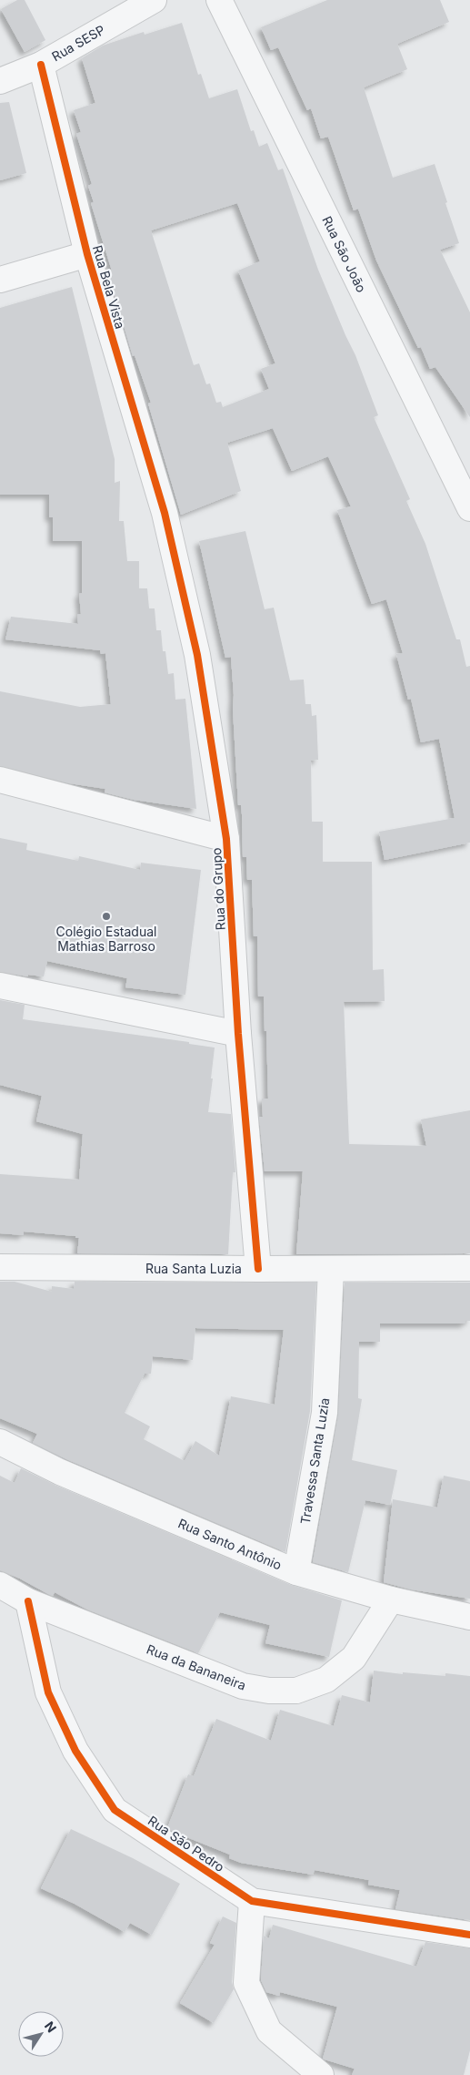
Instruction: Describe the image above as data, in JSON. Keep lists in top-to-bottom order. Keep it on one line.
{"streets":{"street":["Rua SESP","Rua São João","Rua Bela Vista","Rua do Grupo","Rua Santa Luzia","Travessa Santa Luzia","Rua Santo Antônio","Rua da Bananeira","Rua São Pedro"]},"crossings":[["Rua SESP","Rua Bela Vista"],["Rua Bela Vista","Rua do Grupo"],["Rua do Grupo","Rua Santa Luzia"],["Rua Santa Luzia","Travessa Santa Luzia"],["Travessa Santa Luzia","Rua Santo Antônio"],["Rua Santo Antônio","Rua da Bananeira"],["Rua da Bananeira","Rua São Pedro"]],"places":["Colégio Estadual Mathias Barroso"],"north":"top right"}
